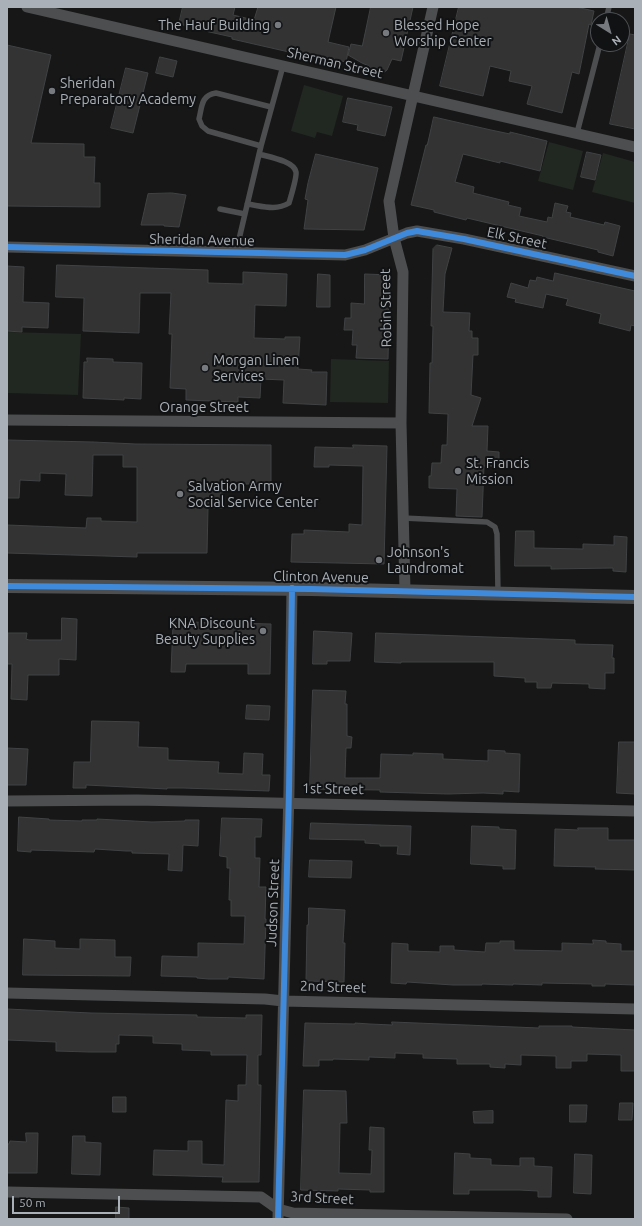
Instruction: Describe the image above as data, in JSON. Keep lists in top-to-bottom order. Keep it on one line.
{"streets":{"street":["Sherman Street","Elk Street","Sheridan Avenue","Robin Street","Orange Street","Clinton Avenue","1st Street","Judson Street","2nd Street","3rd Street"]},"crossings":[["Sherman Street","Robin Street"],["Elk Street","Sheridan Avenue"],["Elk Street","Robin Street"],["Sheridan Avenue","Robin Street"],["Robin Street","Orange Street"],["Robin Street","Clinton Avenue"],["Clinton Avenue","Judson Street"],["1st Street","Judson Street"],["Judson Street","2nd Street"],["Judson Street","3rd Street"]],"places":["The Hauf Building","Blessed Hope Worship Center","Sheridan Preparatory Academy","Morgan Linen Services","St. Francis Mission","Salvation Army Social Service Center","Johnson's Laundromat","KNA Discount Beauty Supplies"],"scale_bar":"50 m","north":"bottom right"}
